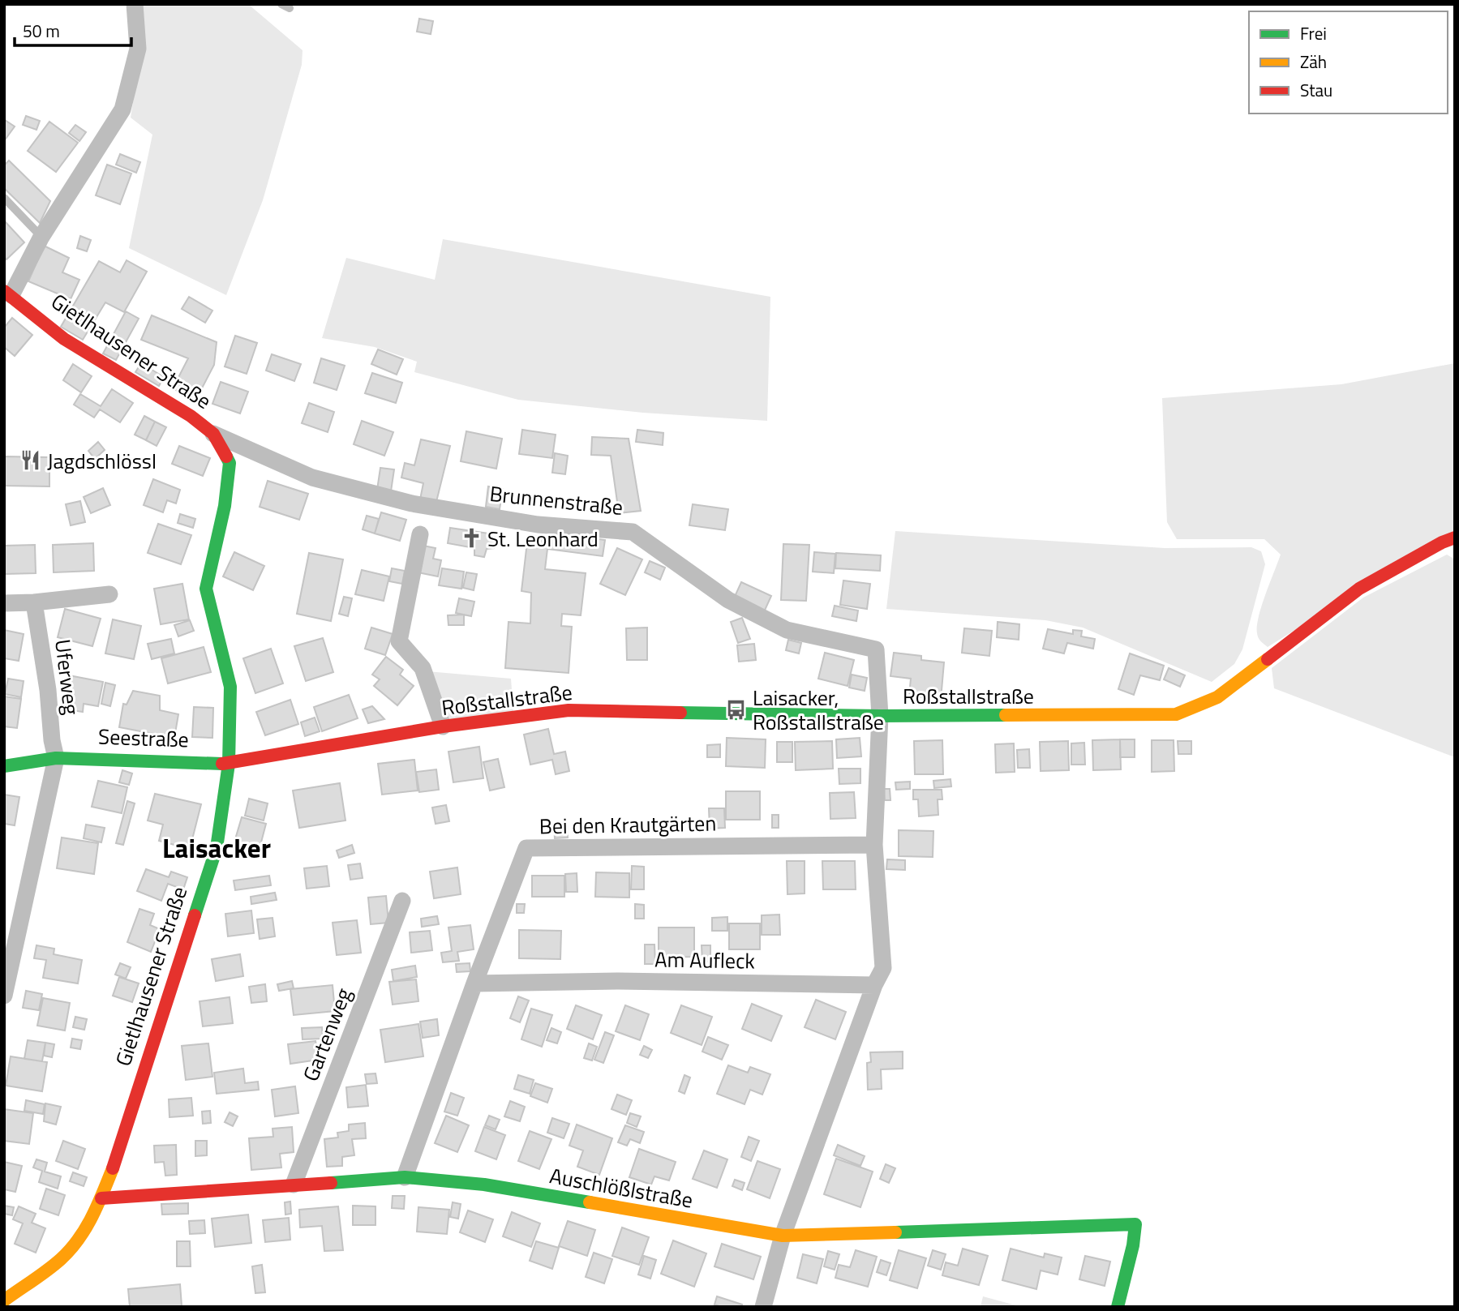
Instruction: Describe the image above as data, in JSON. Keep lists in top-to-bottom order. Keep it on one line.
{"streets":{"street":["Gietlhausener Straße","Brunnenstraße","Uferweg","Roßstallstraße","Seestraße","Bei den Krautgärten","Am Aufleck","Gartenweg","Auschlößlstraße"]},"crossings":[["Gietlhausener Straße","Brunnenstraße"],["Gietlhausener Straße","Roßstallstraße"],["Gietlhausener Straße","Seestraße"],["Gietlhausener Straße","Auschlößlstraße"],["Brunnenstraße","Roßstallstraße"],["Uferweg","Seestraße"],["Roßstallstraße","Seestraße"],["Bei den Krautgärten","Am Aufleck"],["Gartenweg","Auschlößlstraße"]],"districts":["Laisacker"],"places":{"restaurant":["Jagdschlössl"],"church":["St. Leonhard"],"bus stop":["Laisacker, Roßstallstraße"]},"legend":["Frei","Zäh","Stau"],"scale_bar":"50 m"}
